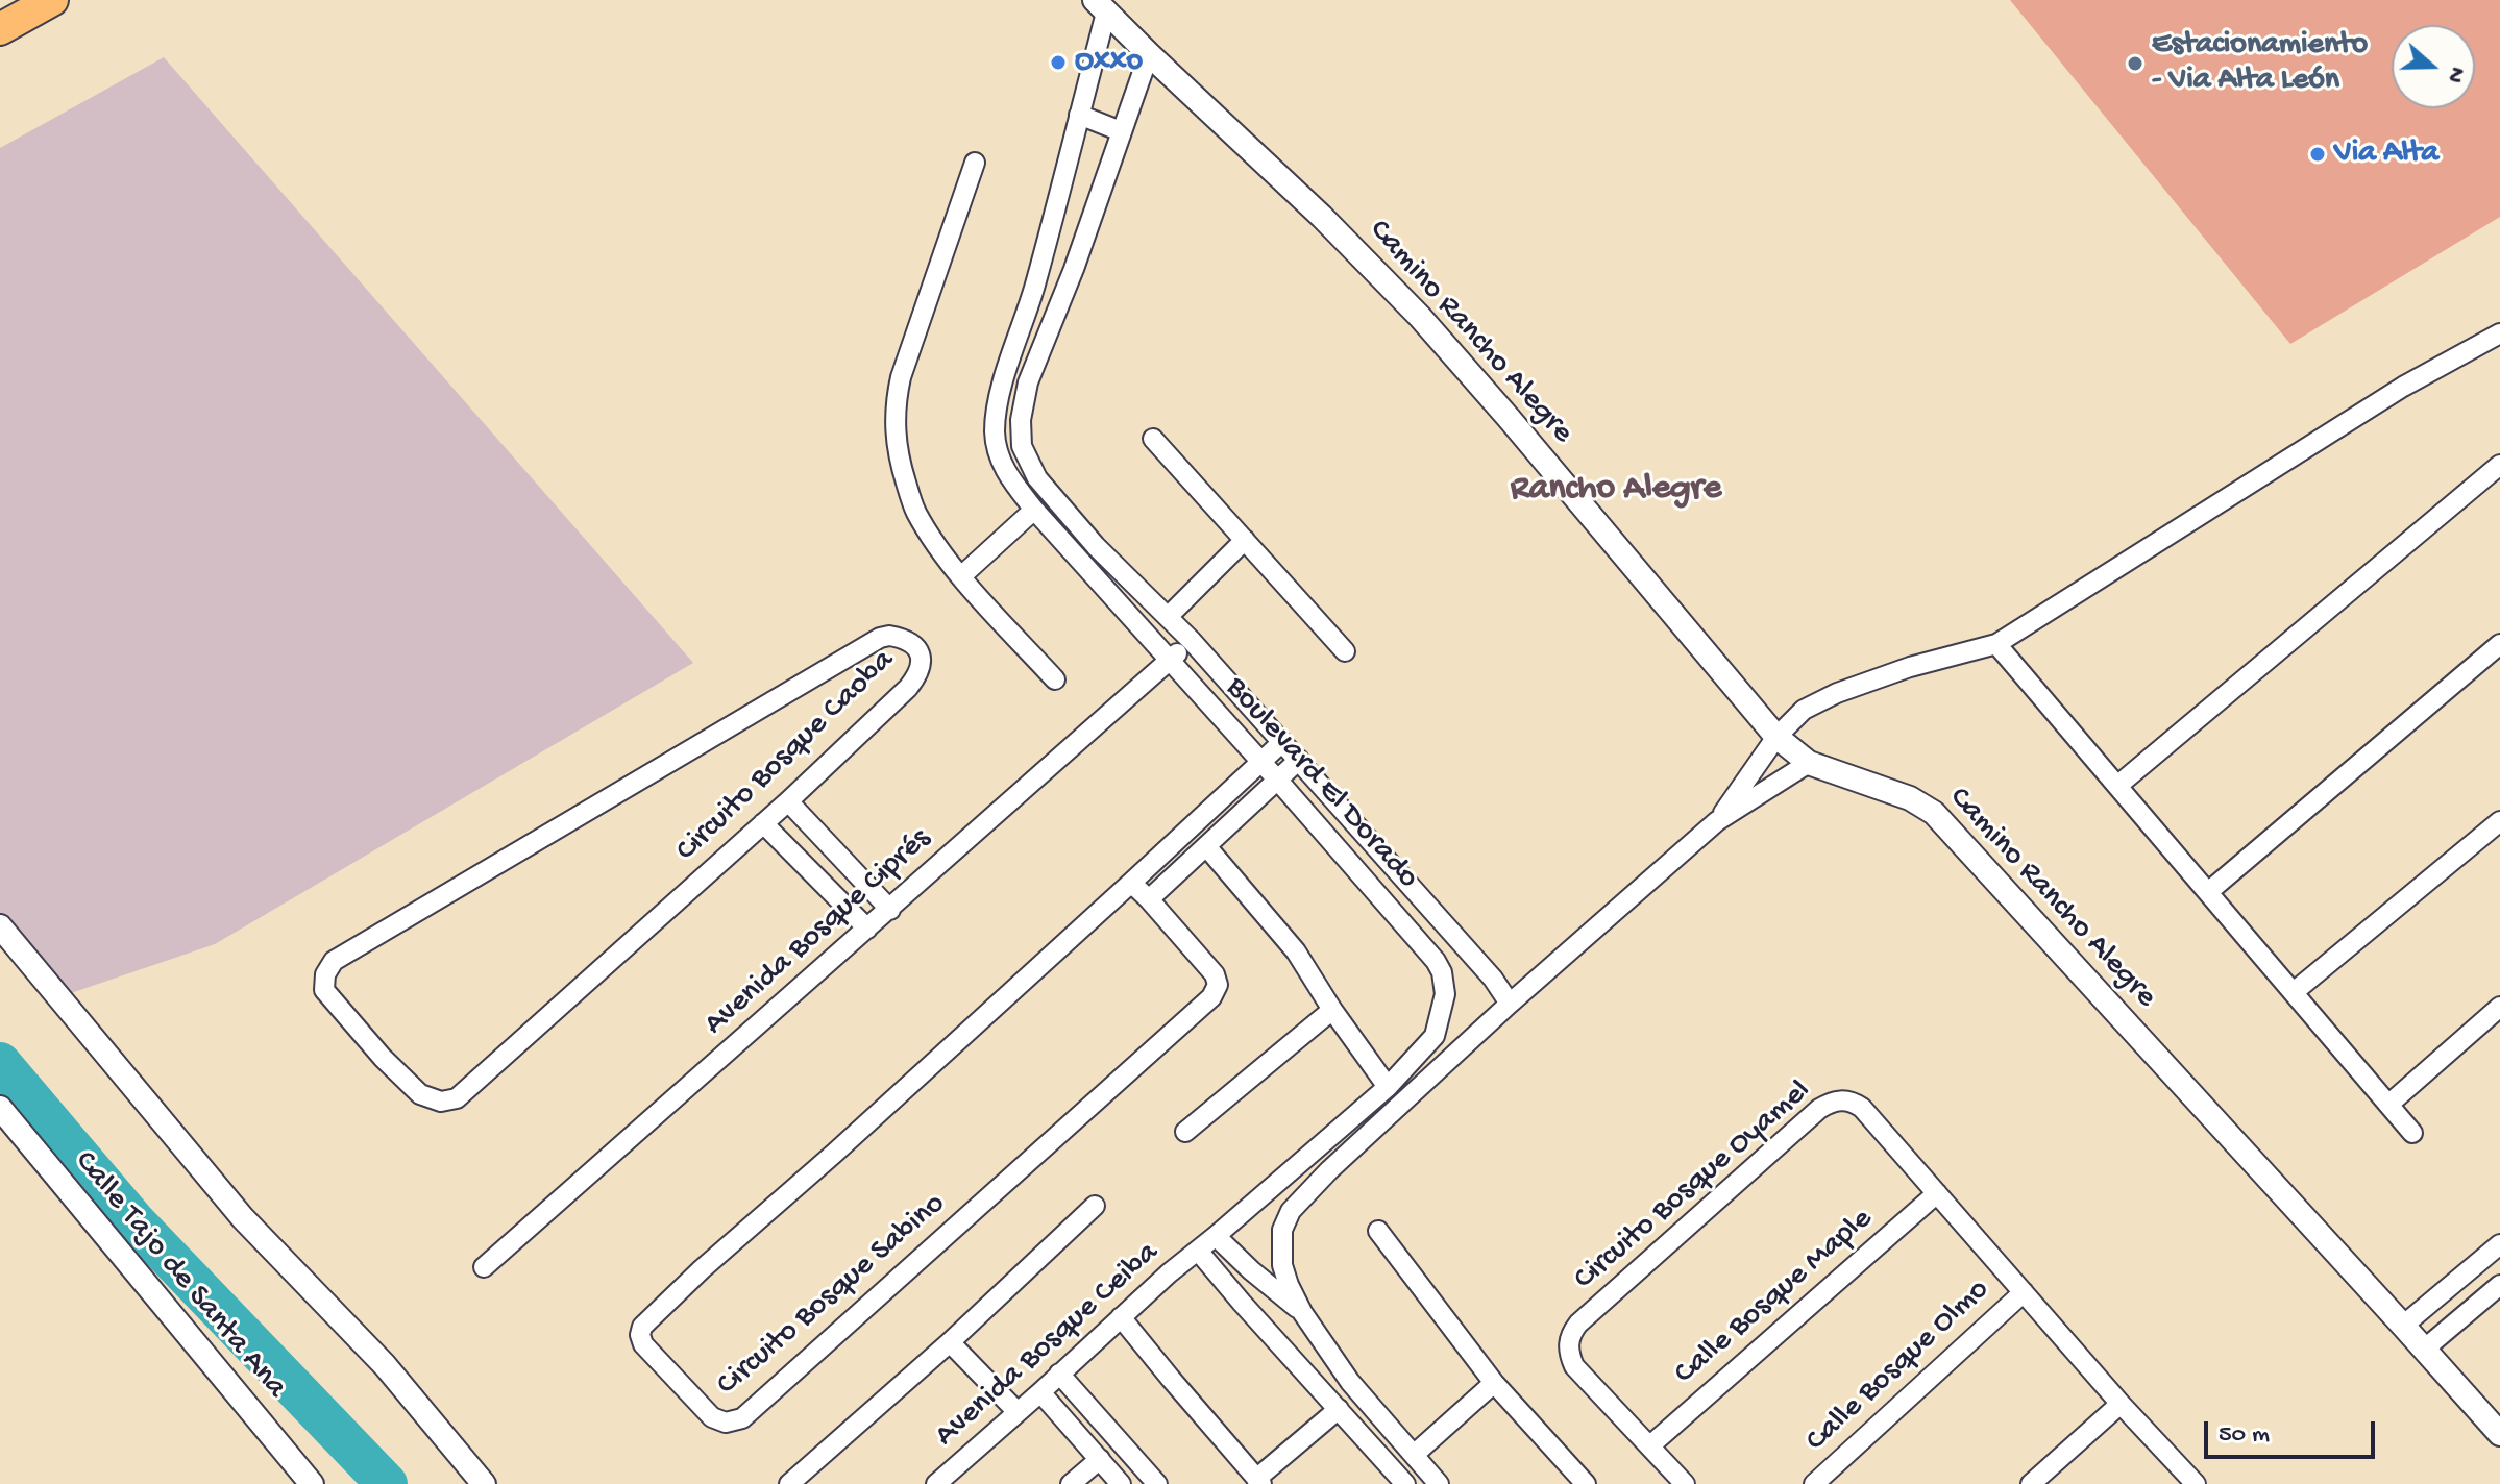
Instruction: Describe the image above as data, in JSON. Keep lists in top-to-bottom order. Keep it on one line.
{"streets":{"street":["Camino Rancho Alegre","Circuito Bosque Caoba","Boulevard El Dorado","Avenida Bosque Ciprés","Circuito Bosque Oyamel","Calle Tajo de Santa Ana","Circuito Bosque Sabino","Calle Bosque Maple","Avenida Bosque Ceiba","Calle Bosque Olmo"]},"crossings":[["Camino Rancho Alegre","Boulevard El Dorado"],["Boulevard El Dorado","Avenida Bosque Ciprés"],["Boulevard El Dorado","Circuito Bosque Sabino"],["Boulevard El Dorado","Avenida Bosque Ceiba"],["Circuito Bosque Oyamel","Calle Bosque Maple"],["Circuito Bosque Oyamel","Calle Bosque Olmo"]],"districts":["Rancho Alegre"],"places":["Oxxo","Estacionamiento - Via Alta León","Via Alta"],"scale_bar":"50 m","north":"right"}
